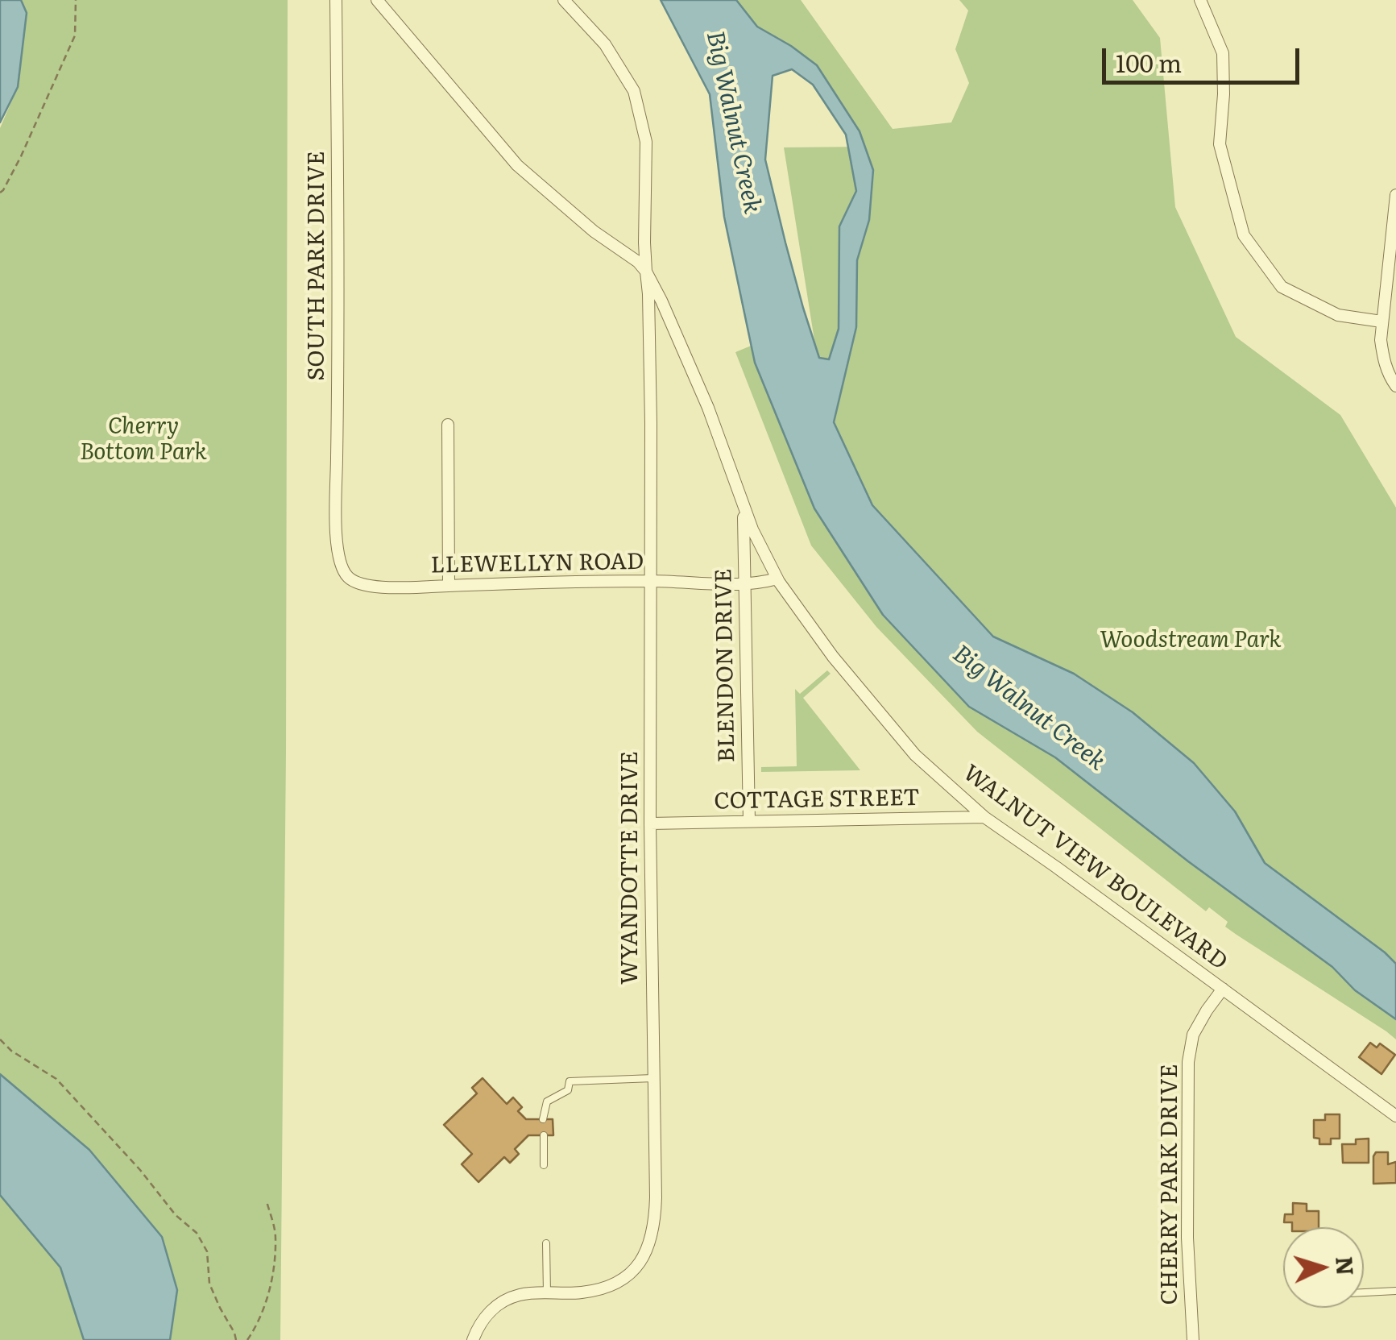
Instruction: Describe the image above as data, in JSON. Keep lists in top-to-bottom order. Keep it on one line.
{"streets":{"street":["SOUTH PARK DRIVE","LLEWELLYN ROAD","BLENDON DRIVE","COTTAGE STREET","WYANDOTTE DRIVE","WALNUT VIEW BOULEVARD","CHERRY PARK DRIVE"]},"crossings":[["SOUTH PARK DRIVE","LLEWELLYN ROAD"],["LLEWELLYN ROAD","BLENDON DRIVE"],["LLEWELLYN ROAD","WYANDOTTE DRIVE"],["LLEWELLYN ROAD","WALNUT VIEW BOULEVARD"],["BLENDON DRIVE","COTTAGE STREET"],["BLENDON DRIVE","WALNUT VIEW BOULEVARD"],["COTTAGE STREET","WYANDOTTE DRIVE"],["COTTAGE STREET","WALNUT VIEW BOULEVARD"],["WYANDOTTE DRIVE","WALNUT VIEW BOULEVARD"],["WALNUT VIEW BOULEVARD","CHERRY PARK DRIVE"]],"water":["Big Walnut Creek"],"parks":["Cherry Bottom Park","Woodstream Park"],"scale_bar":"100 m","north":"right"}
